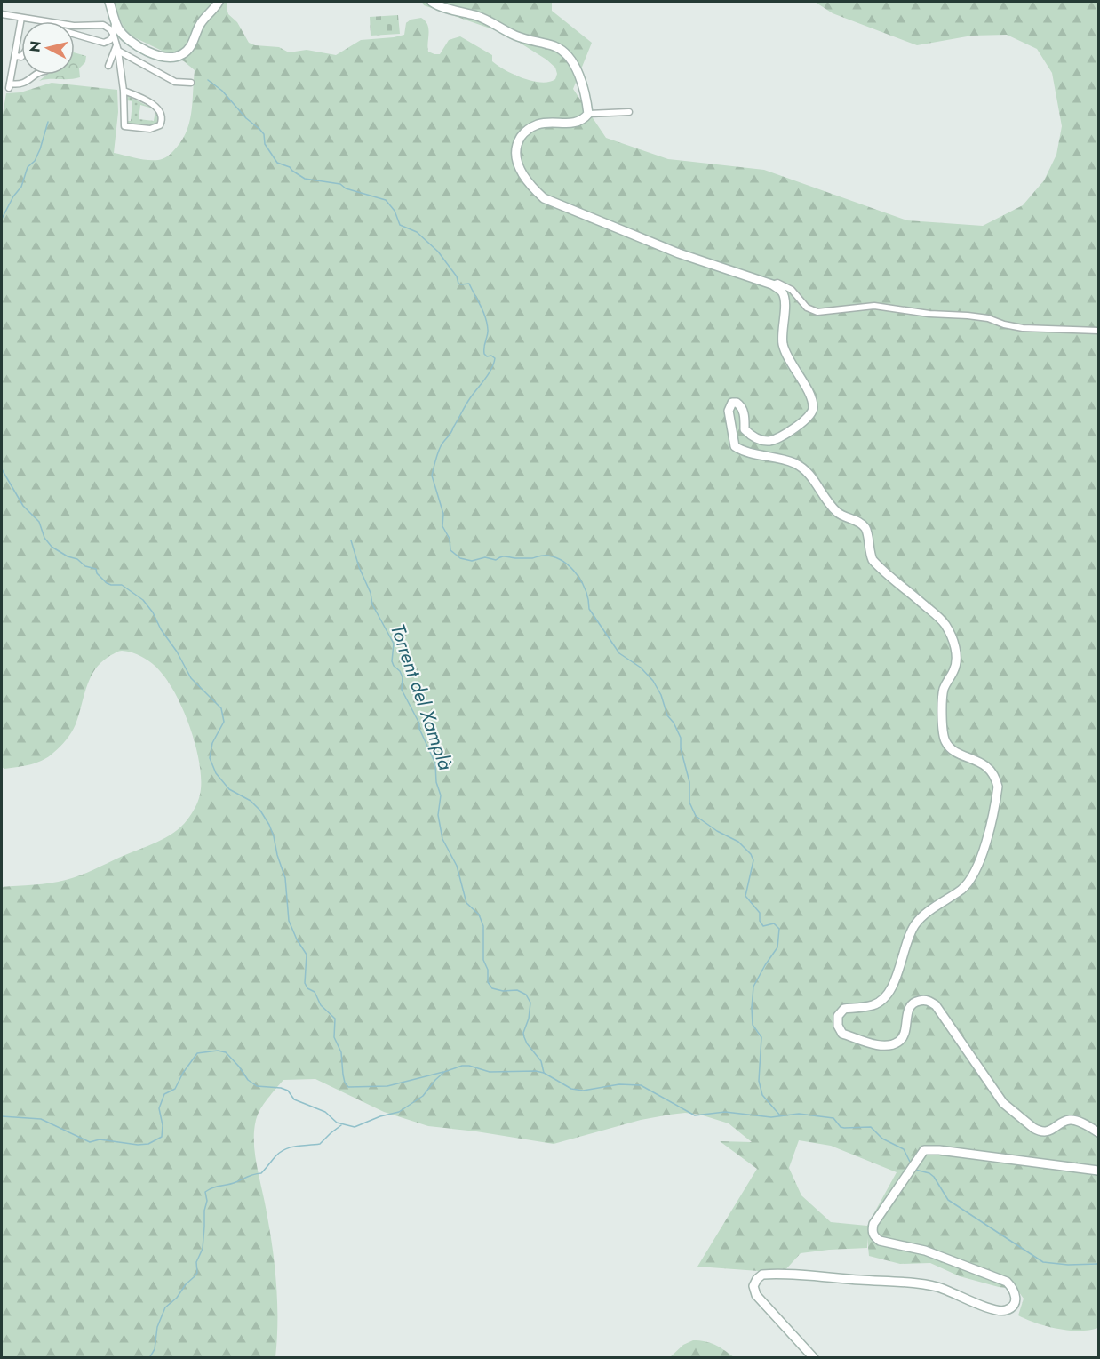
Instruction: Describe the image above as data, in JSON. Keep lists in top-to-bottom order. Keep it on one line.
{"water":["Torrent del Xamplà"],"north":"left"}
